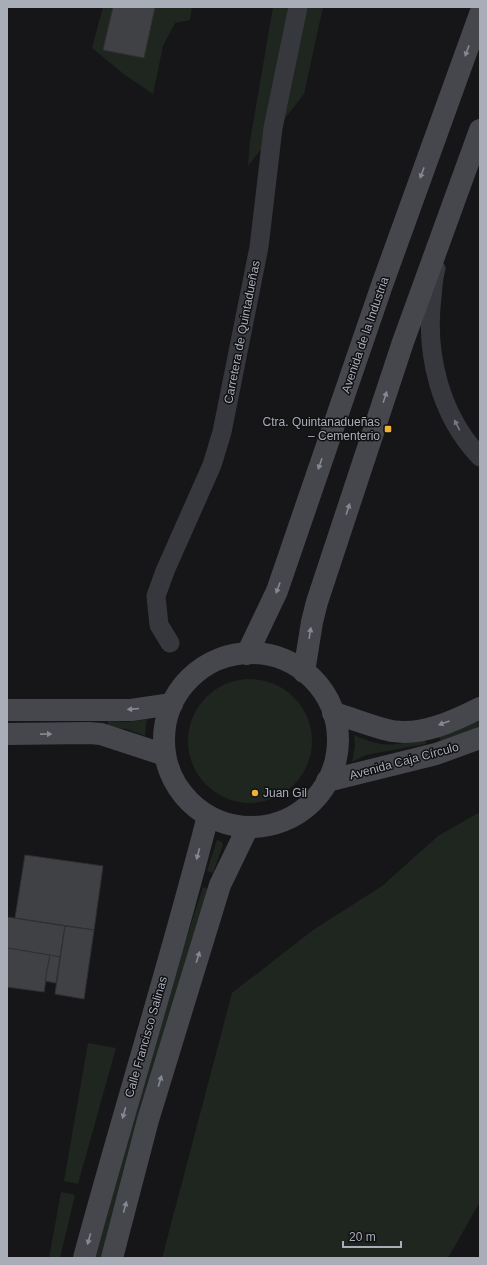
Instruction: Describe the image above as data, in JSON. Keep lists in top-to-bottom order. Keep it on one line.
{"streets":{"main road":["Avenida de la Industria","Avenida Caja Círculo","Calle Francisco Salinas"],"street":["Carretera de Quintadueñas"]},"places":{"transit":["Ctra. Quintanadueñas – Cementerio"],"other":["Juan Gil"]},"scale_bar":"20 m"}
